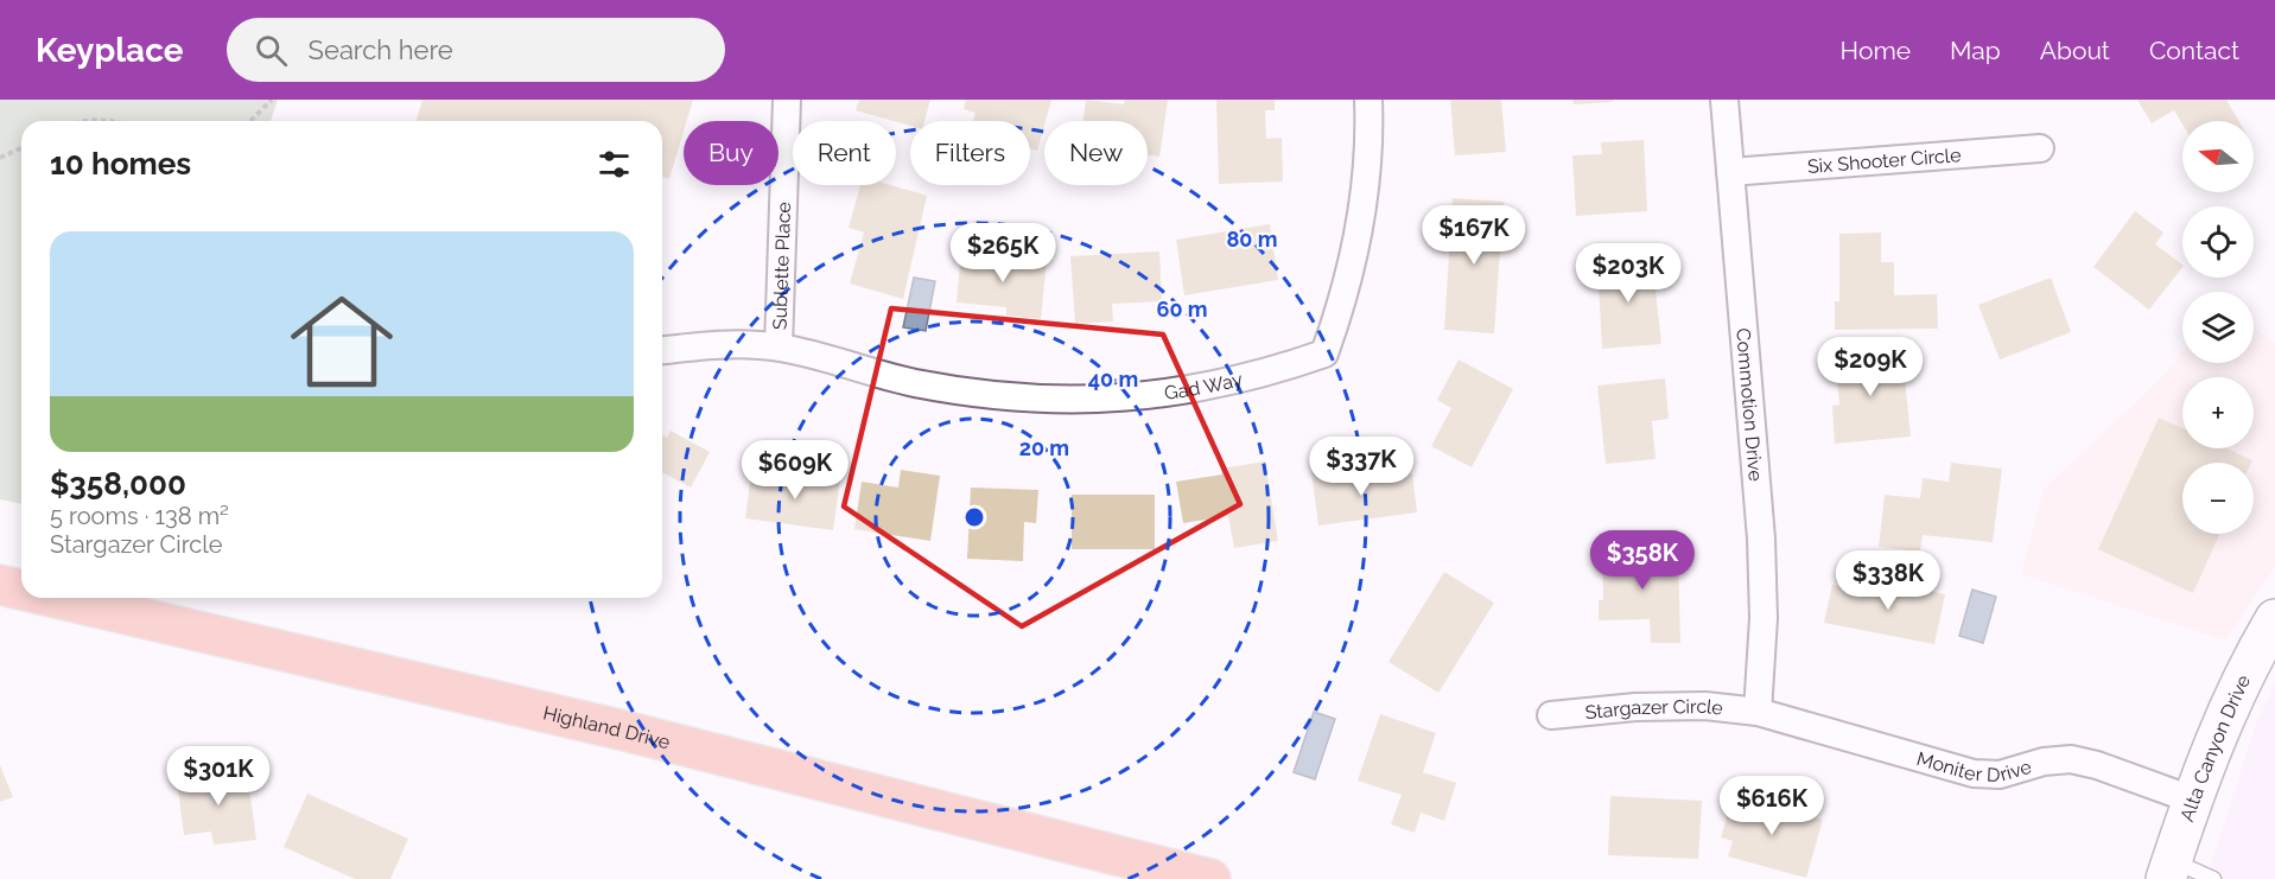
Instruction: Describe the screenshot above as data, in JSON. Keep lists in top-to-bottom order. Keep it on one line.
{"streets":{"main road":["Highland Drive"],"street":["Six Shooter Circle","Sublette Place","Gad Way","Commotion Drive","Stargazer Circle","Alta Canyon Drive","Moniter Drive"]},"crossings":[["Six Shooter Circle","Commotion Drive"],["Sublette Place","Gad Way"],["Commotion Drive","Stargazer Circle"],["Commotion Drive","Moniter Drive"],["Stargazer Circle","Moniter Drive"],["Alta Canyon Drive","Moniter Drive"]],"north":"left","page":{"header":"Keyplace","search":"Search here","nav":["Home","Map","About","Contact"],"map_buttons":["+","−"],"chip":["Buy","Rent","Filters","New"],"heading":"10 homes","price":["$167K","$265K","$203K","$209K","$337K","$609K","$358K","$338K","$301K","$616K"],"list":[{"name":"$358,000","note":"5 rooms · 138 m² · Stargazer Circle"}]},"rings":["80 m","60 m","40 m","20 m"]}
